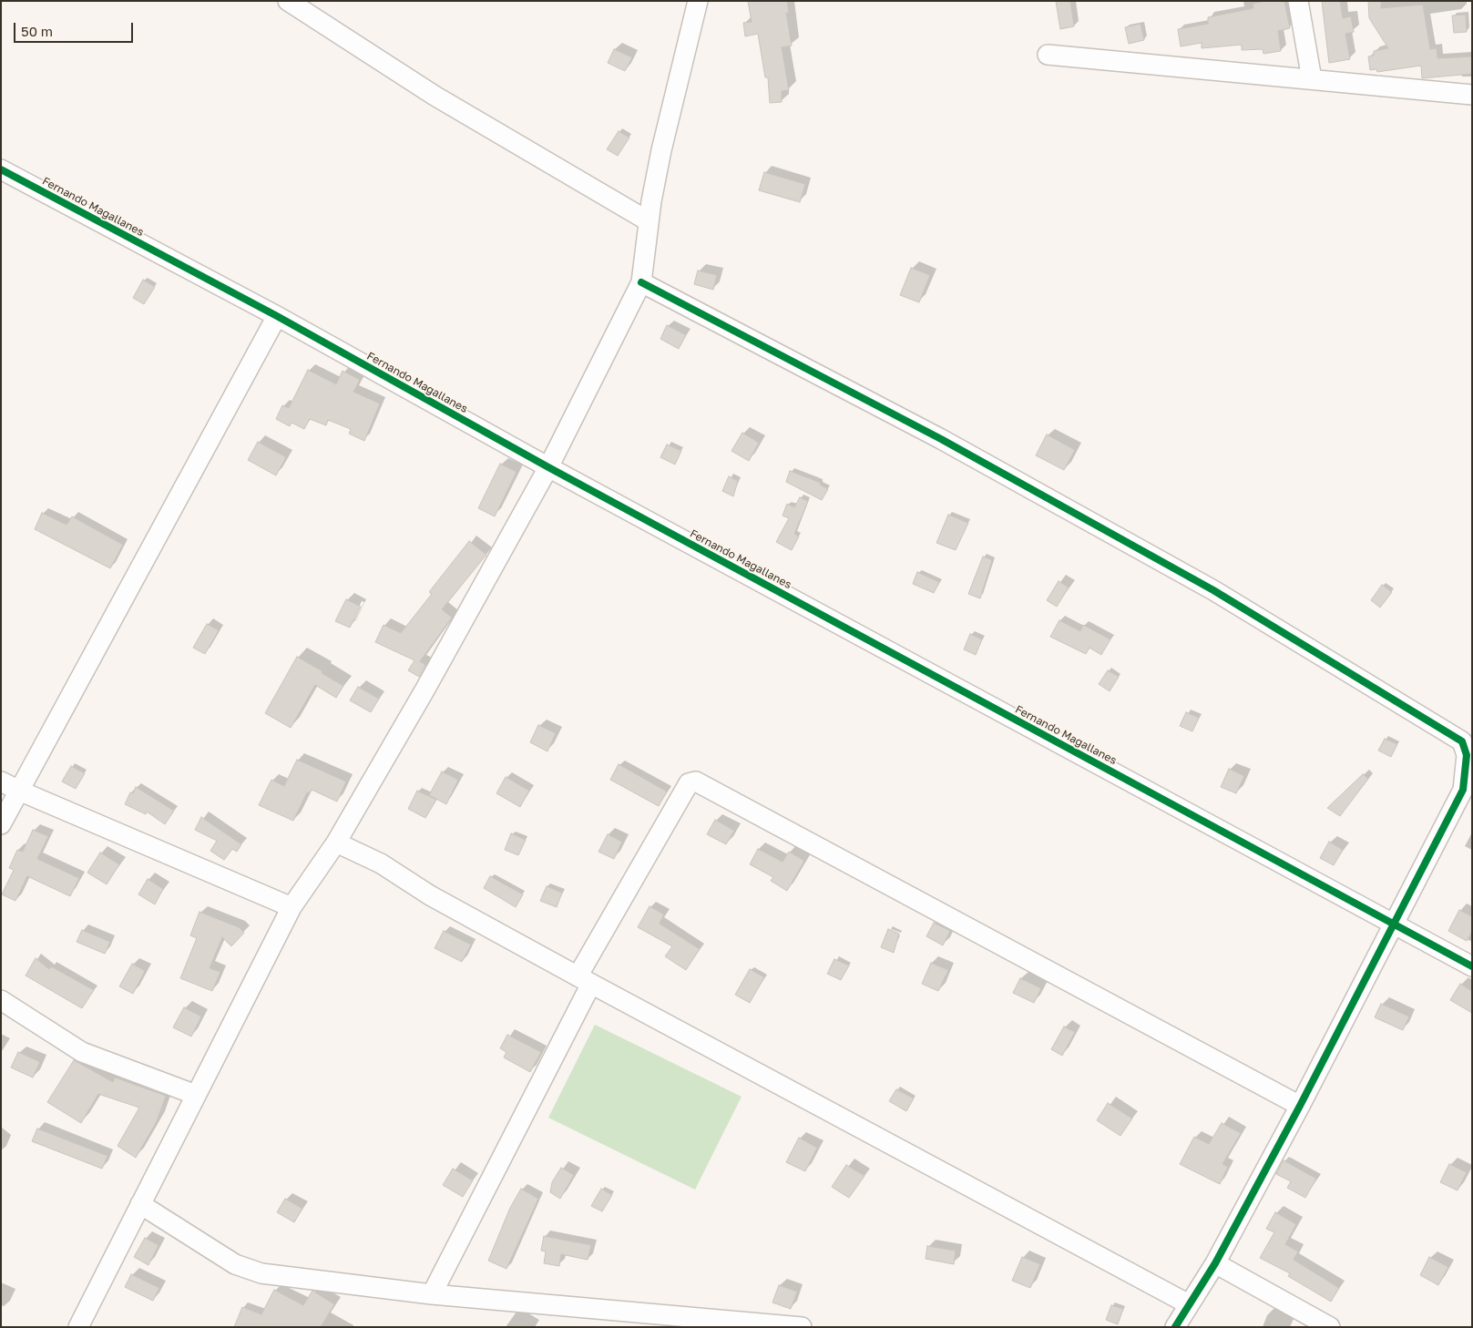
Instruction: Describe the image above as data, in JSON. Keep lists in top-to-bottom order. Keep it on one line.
{"streets":{"street":["Fernando Magallanes"]},"scale_bar":"50 m"}
